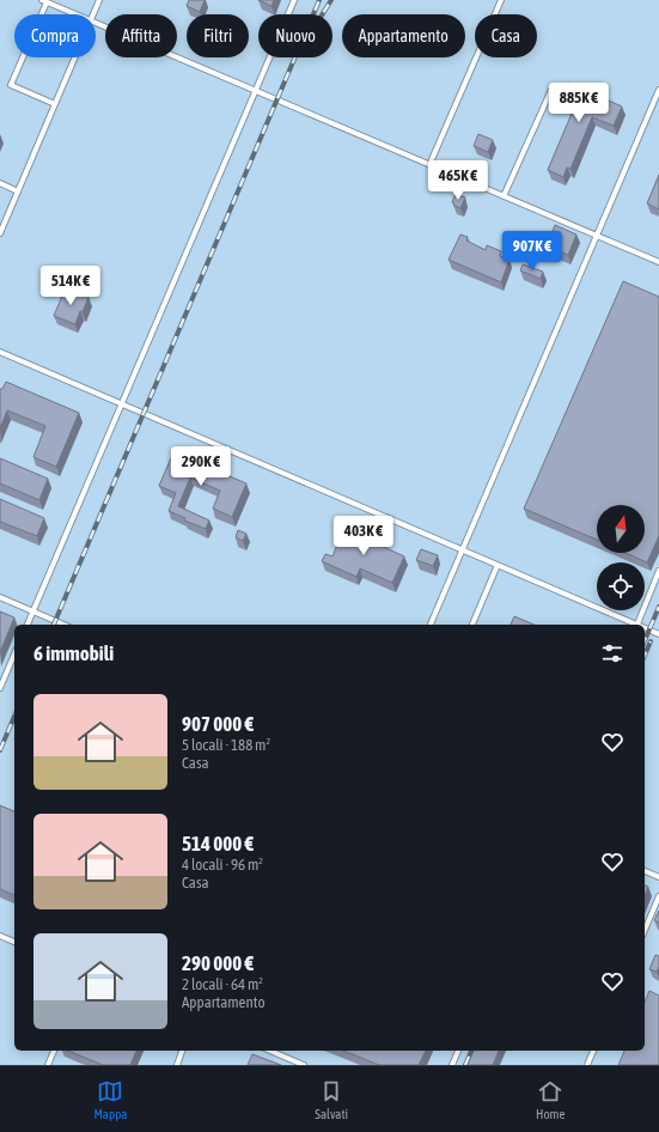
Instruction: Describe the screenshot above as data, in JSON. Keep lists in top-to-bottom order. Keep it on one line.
{"north":"top","page":{"chip":["Compra","Affitta","Filtri","Nuovo","Appartamento","Casa"],"price":["885K €","465K €","907K €","514K €","290K €","403K €"],"heading":"6 immobili","list":[{"name":"907 000 €","note":"5 locali · 188 m² · Casa"},{"name":"514 000 €","note":"4 locali · 96 m² · Casa"},{"name":"290 000 €","note":"2 locali · 64 m² · Appartamento"}],"tabs":["Mappa","Salvati","Home"]}}
